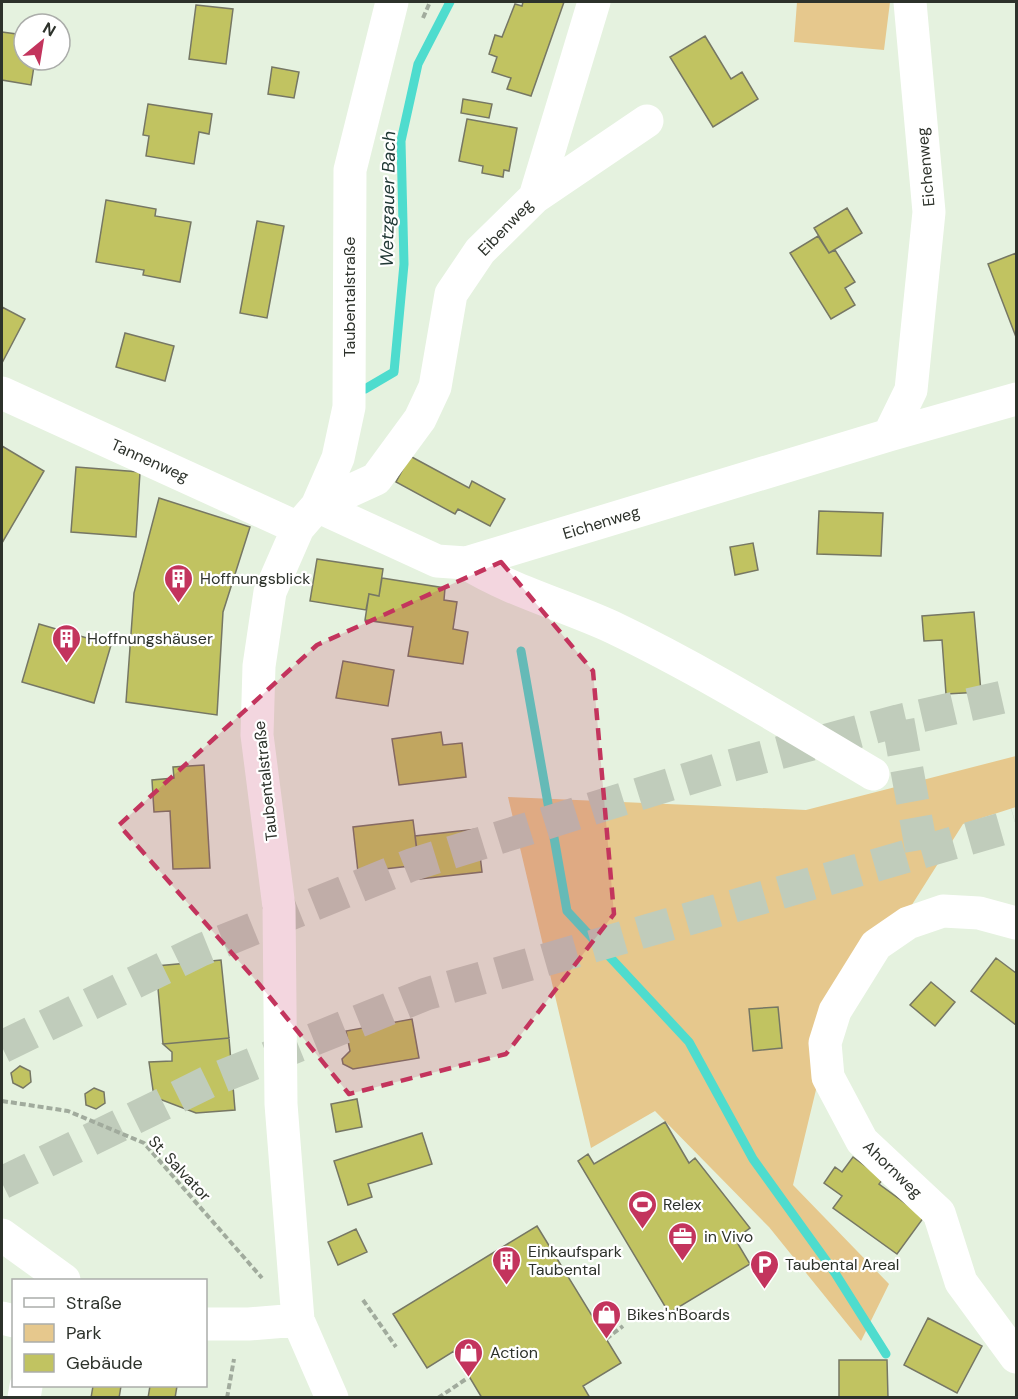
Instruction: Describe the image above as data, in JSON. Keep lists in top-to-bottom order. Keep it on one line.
{"streets":{"street":["Eichenweg","Eibenweg","Taubentalstraße","Tannenweg","Ahornweg"],"path":["St. Salvator"]},"crossings":[["Eichenweg","Eibenweg"],["Eichenweg","Taubentalstraße"],["Eichenweg","Tannenweg"],["Eibenweg","Taubentalstraße"],["Eibenweg","Tannenweg"],["Taubentalstraße","Tannenweg"]],"water":["Wetzgauer Bach"],"places":{"building":["Hoffnungsblick","Hoffnungshäuser","Einkaufspark Taubental"],"sports":["Relex"],"office":["in Vivo"],"parking":["Taubental Areal"],"shop":["Bikes'n'Boards","Action"]},"legend":["Straße","Park","Gebäude"],"north":"top right"}
